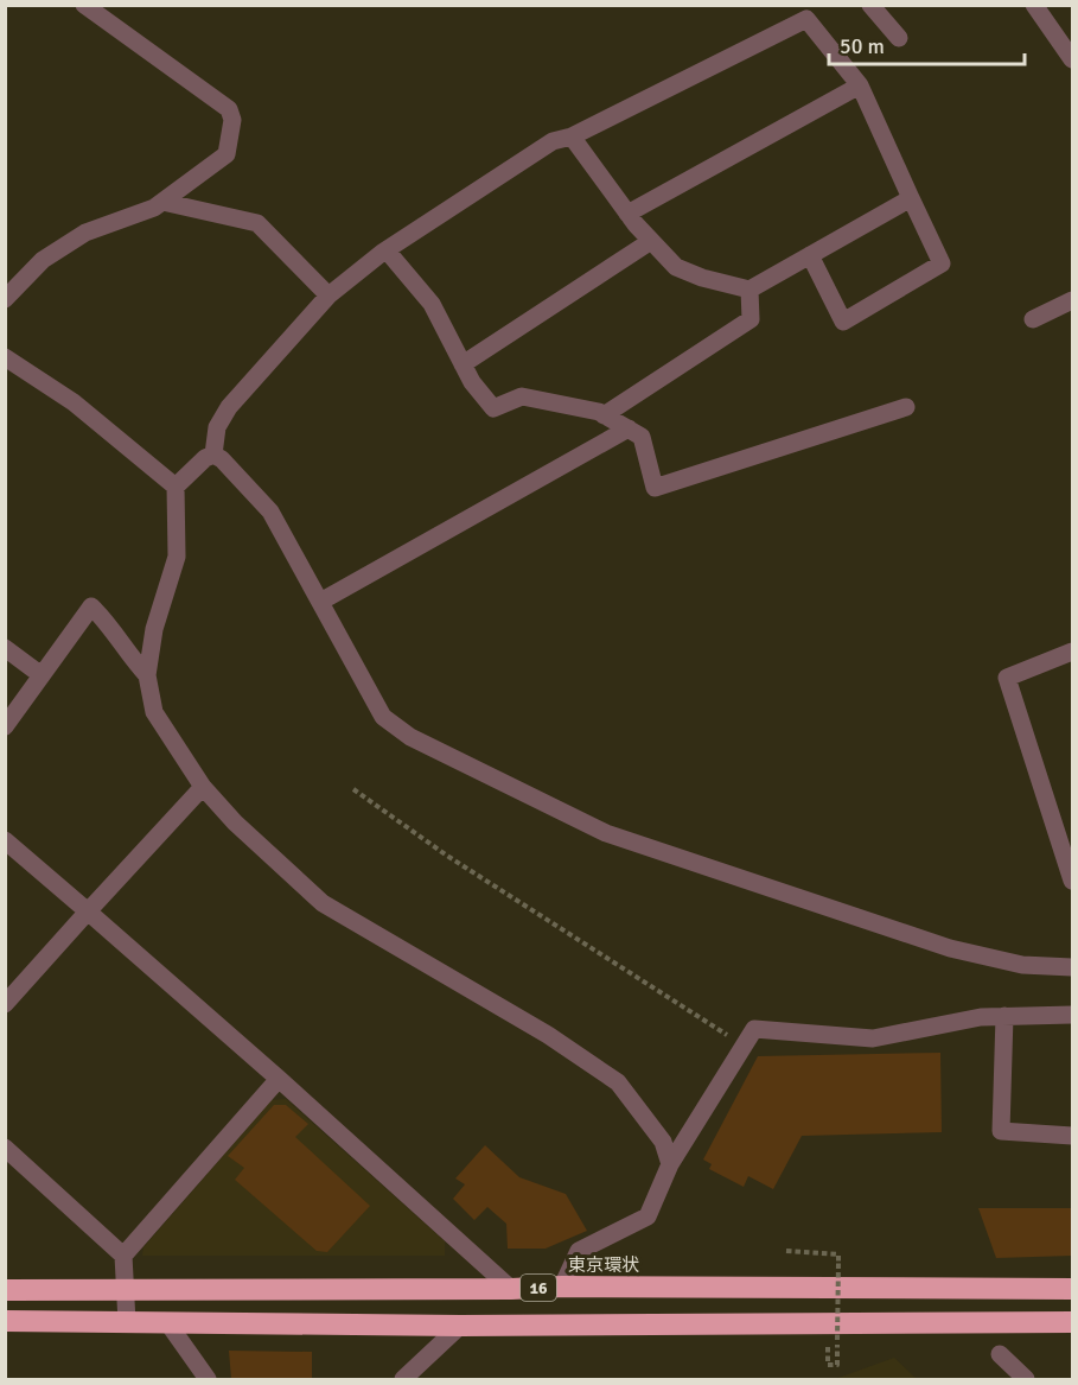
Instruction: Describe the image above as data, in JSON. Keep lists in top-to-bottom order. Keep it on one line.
{"streets":{"highway":["東京環状","16"]},"scale_bar":"50 m"}
